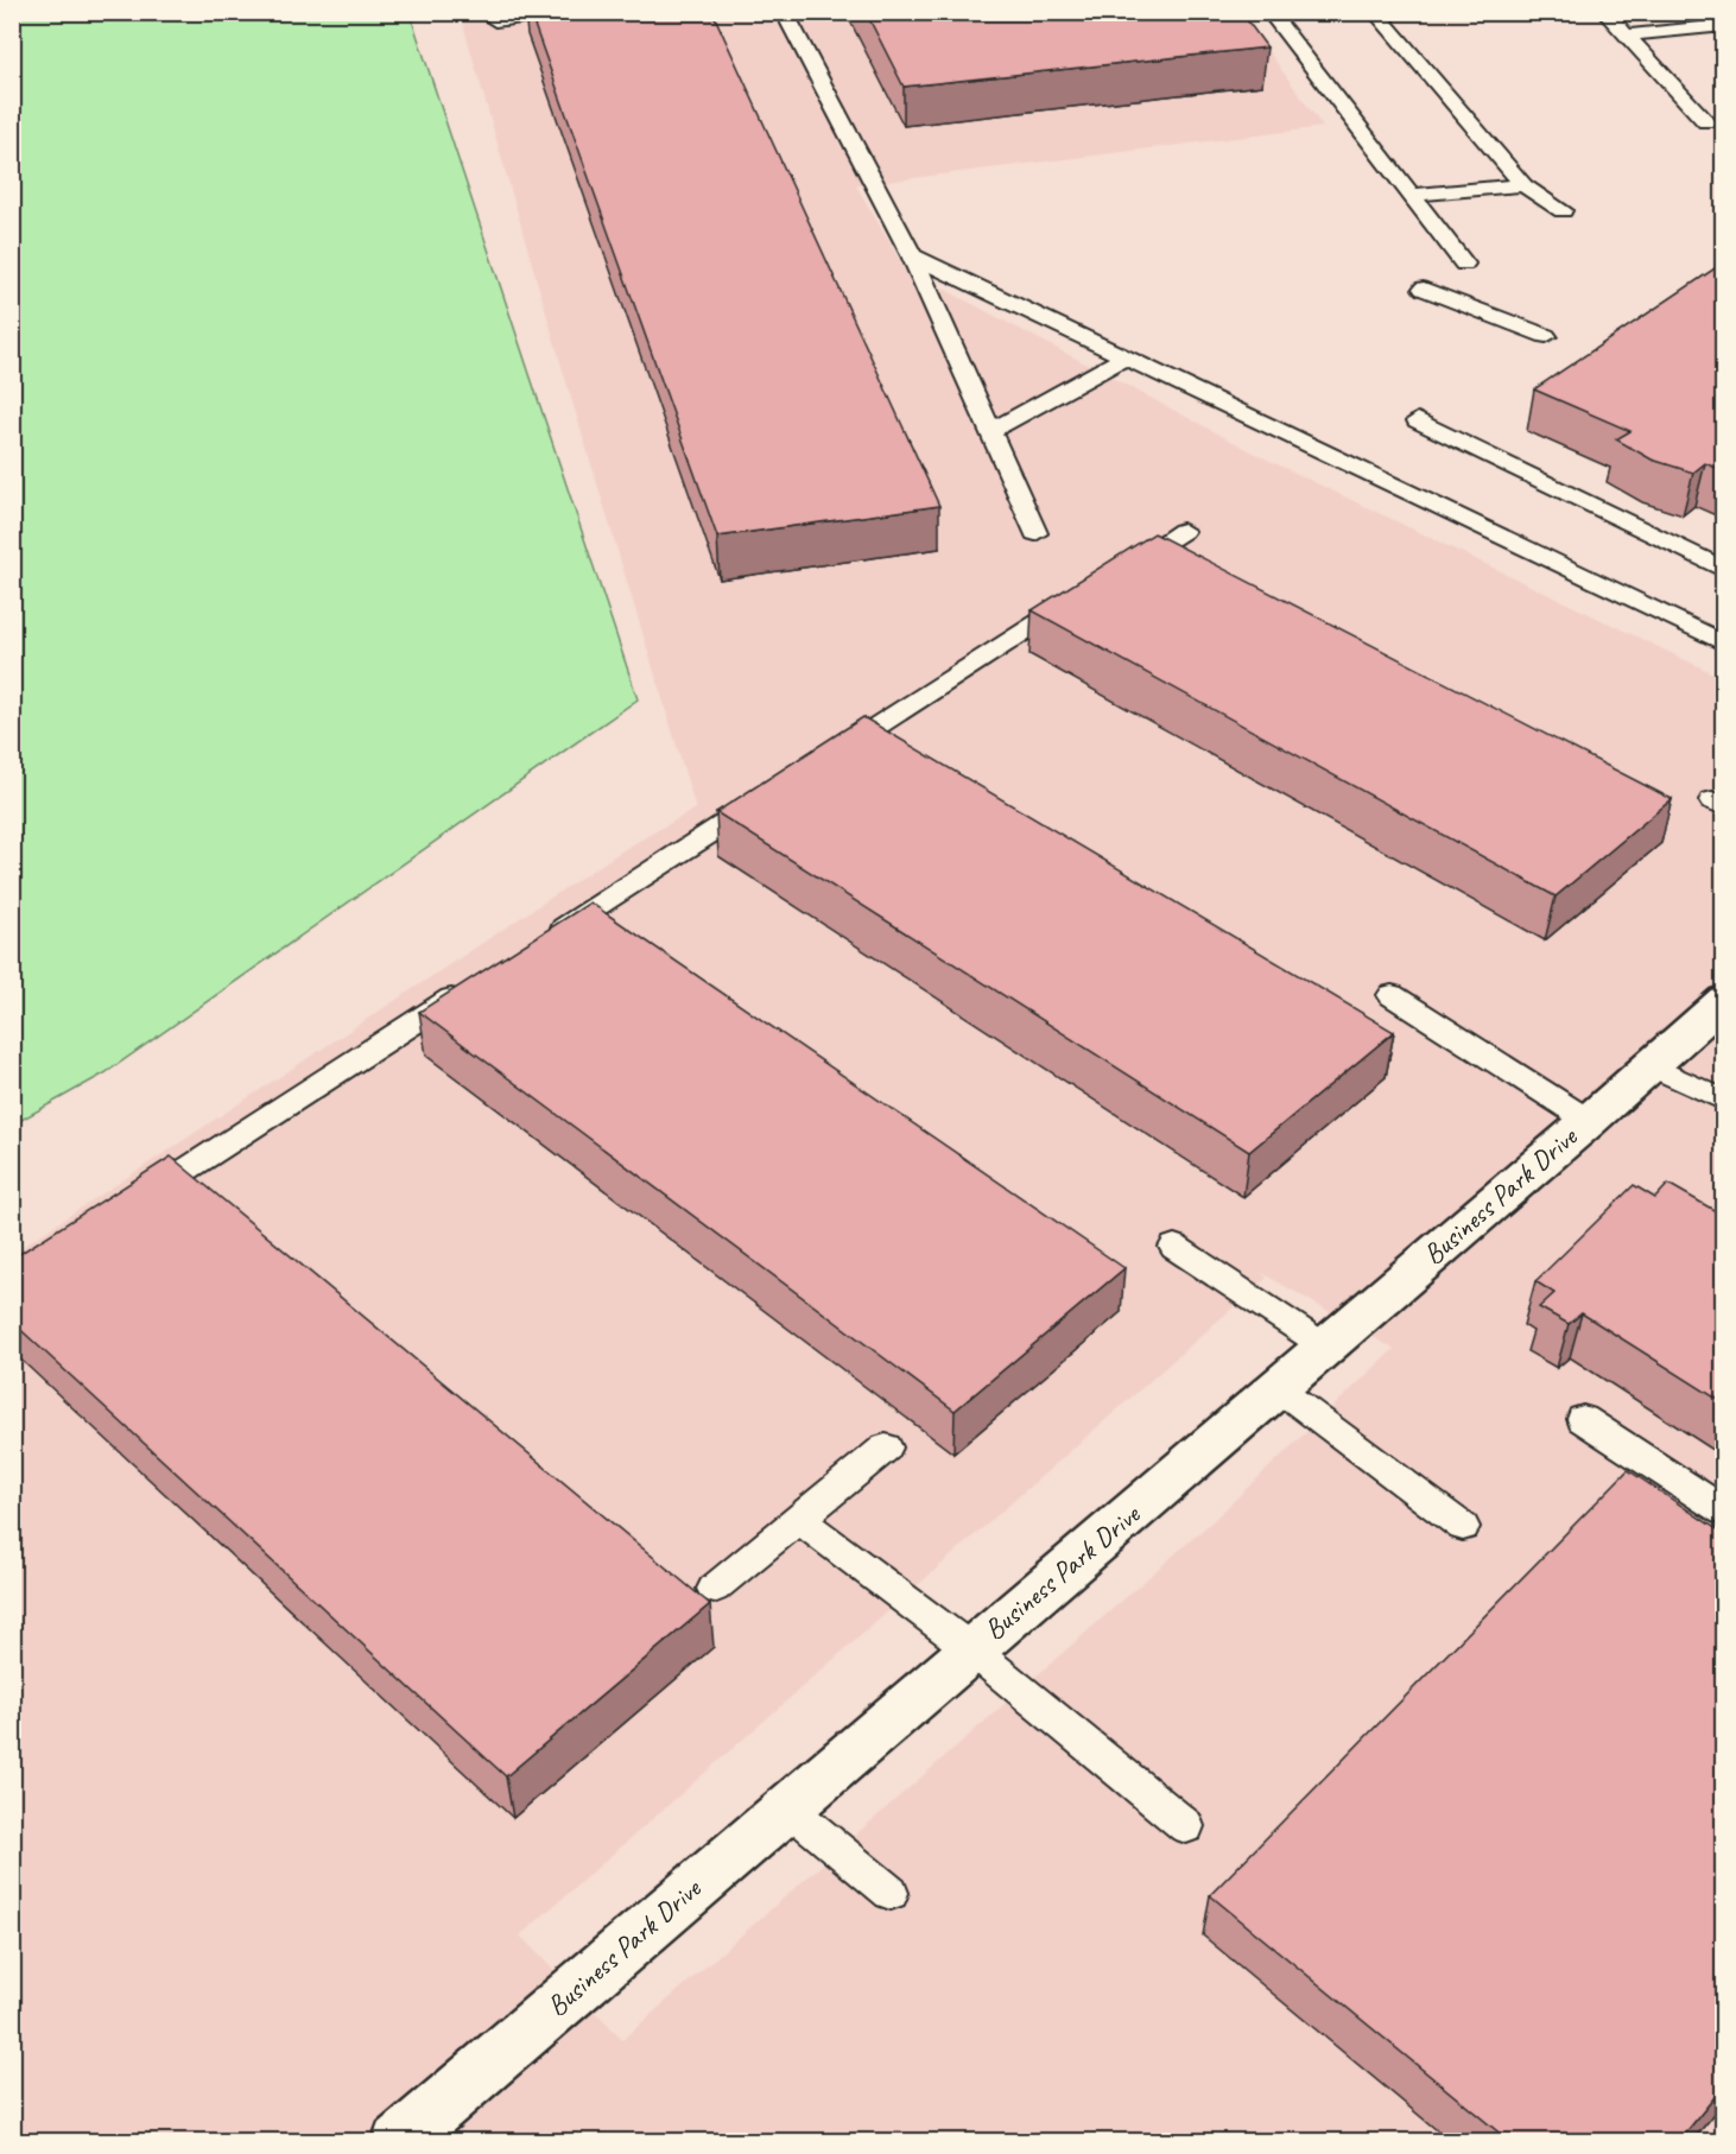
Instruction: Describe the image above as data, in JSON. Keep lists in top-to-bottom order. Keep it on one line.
{"streets":{"street":["Business Park Drive"]}}
